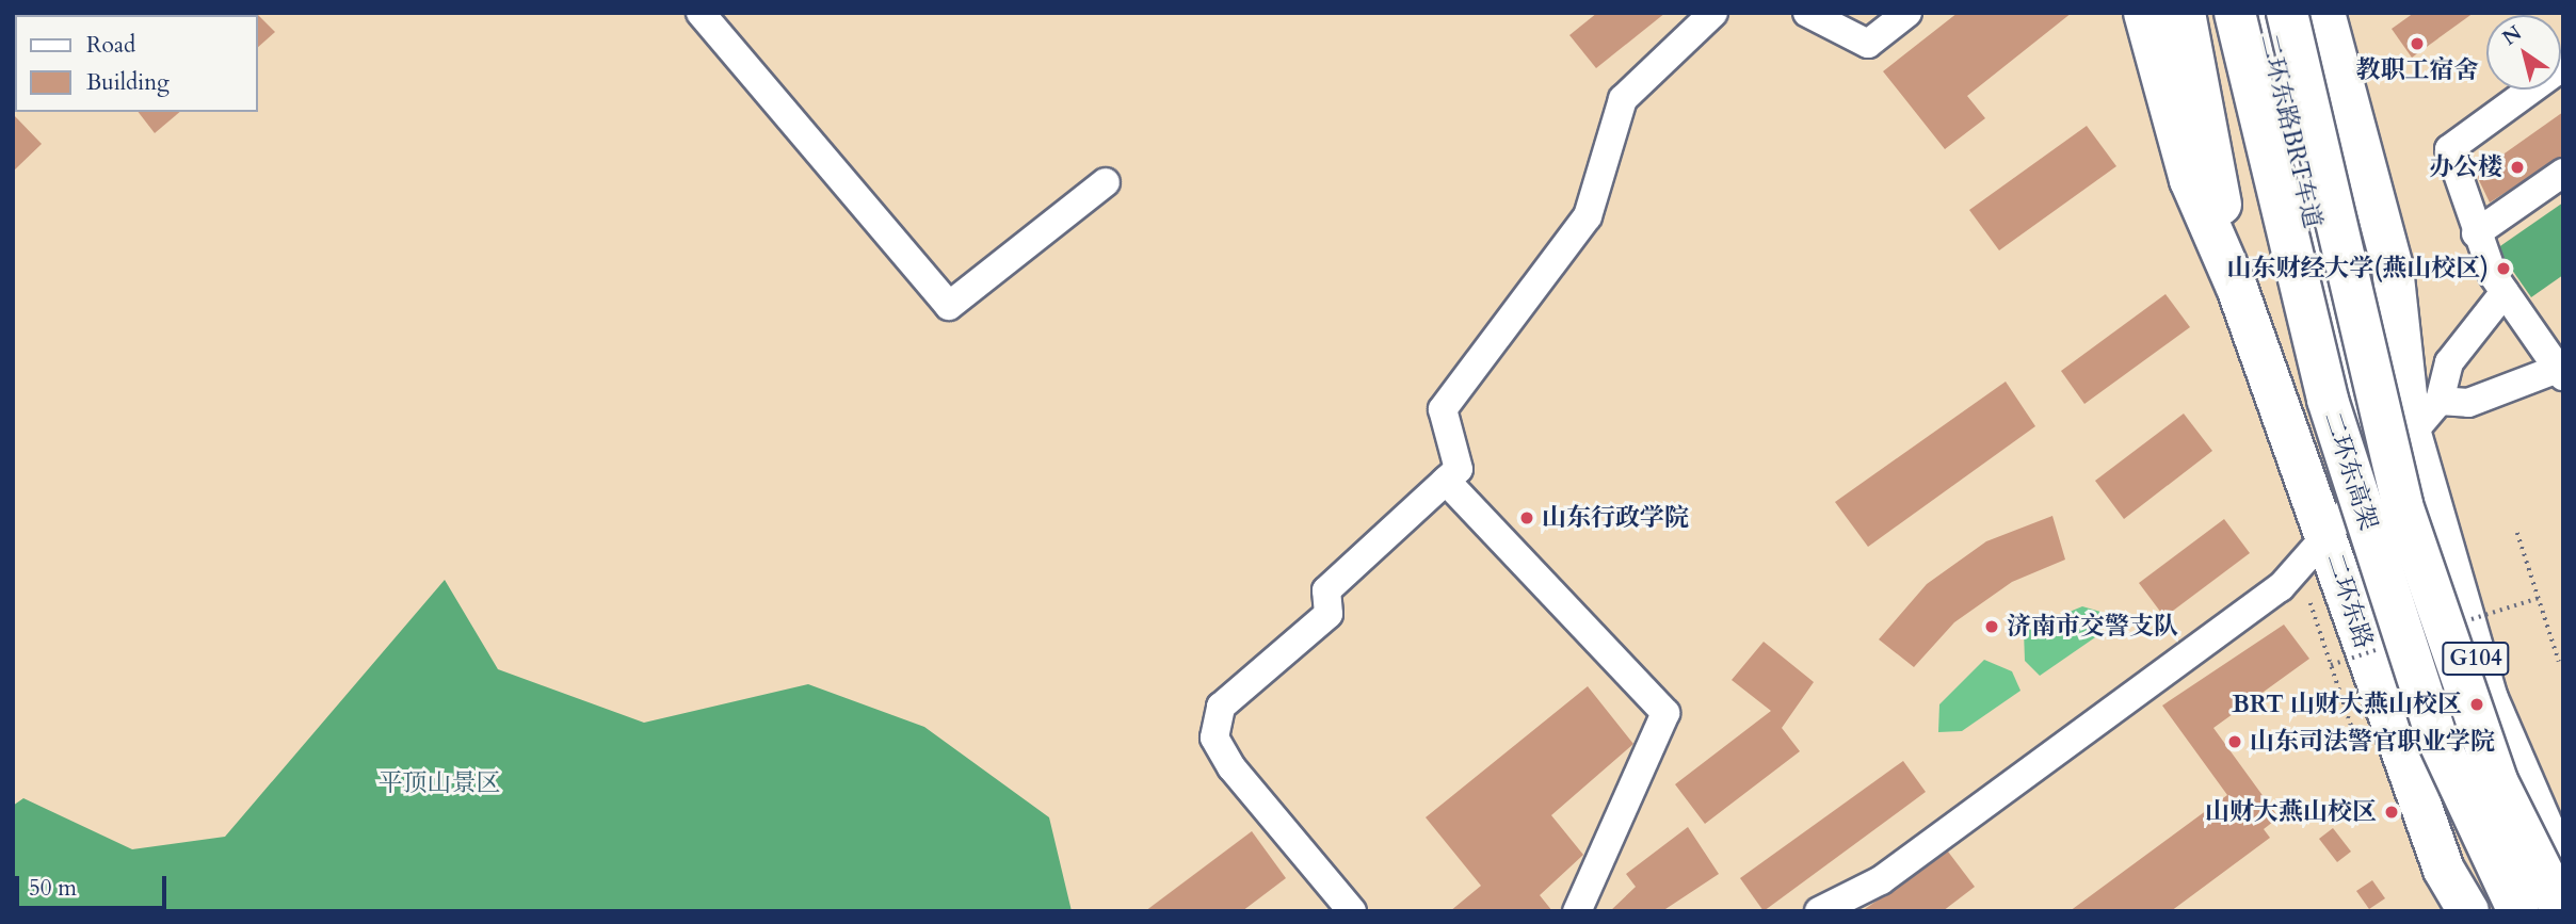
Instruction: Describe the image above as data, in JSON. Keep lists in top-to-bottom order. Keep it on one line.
{"streets":{"highway":["二环东高架","二环东路","G104"],"street":["二环东路BRT车道"]},"crossings":[["二环东路BRT车道","二环东路"]],"parks":["平顶山景区"],"places":["教职工宿舍","办公楼","山东财经大学(燕山校区)","山东行政学院","济南市交警支队","BRT 山财大燕山校区","山东司法警官职业学院","山财大燕山校区"],"legend":["Road","Building"],"scale_bar":"50 m","north":"top left"}
